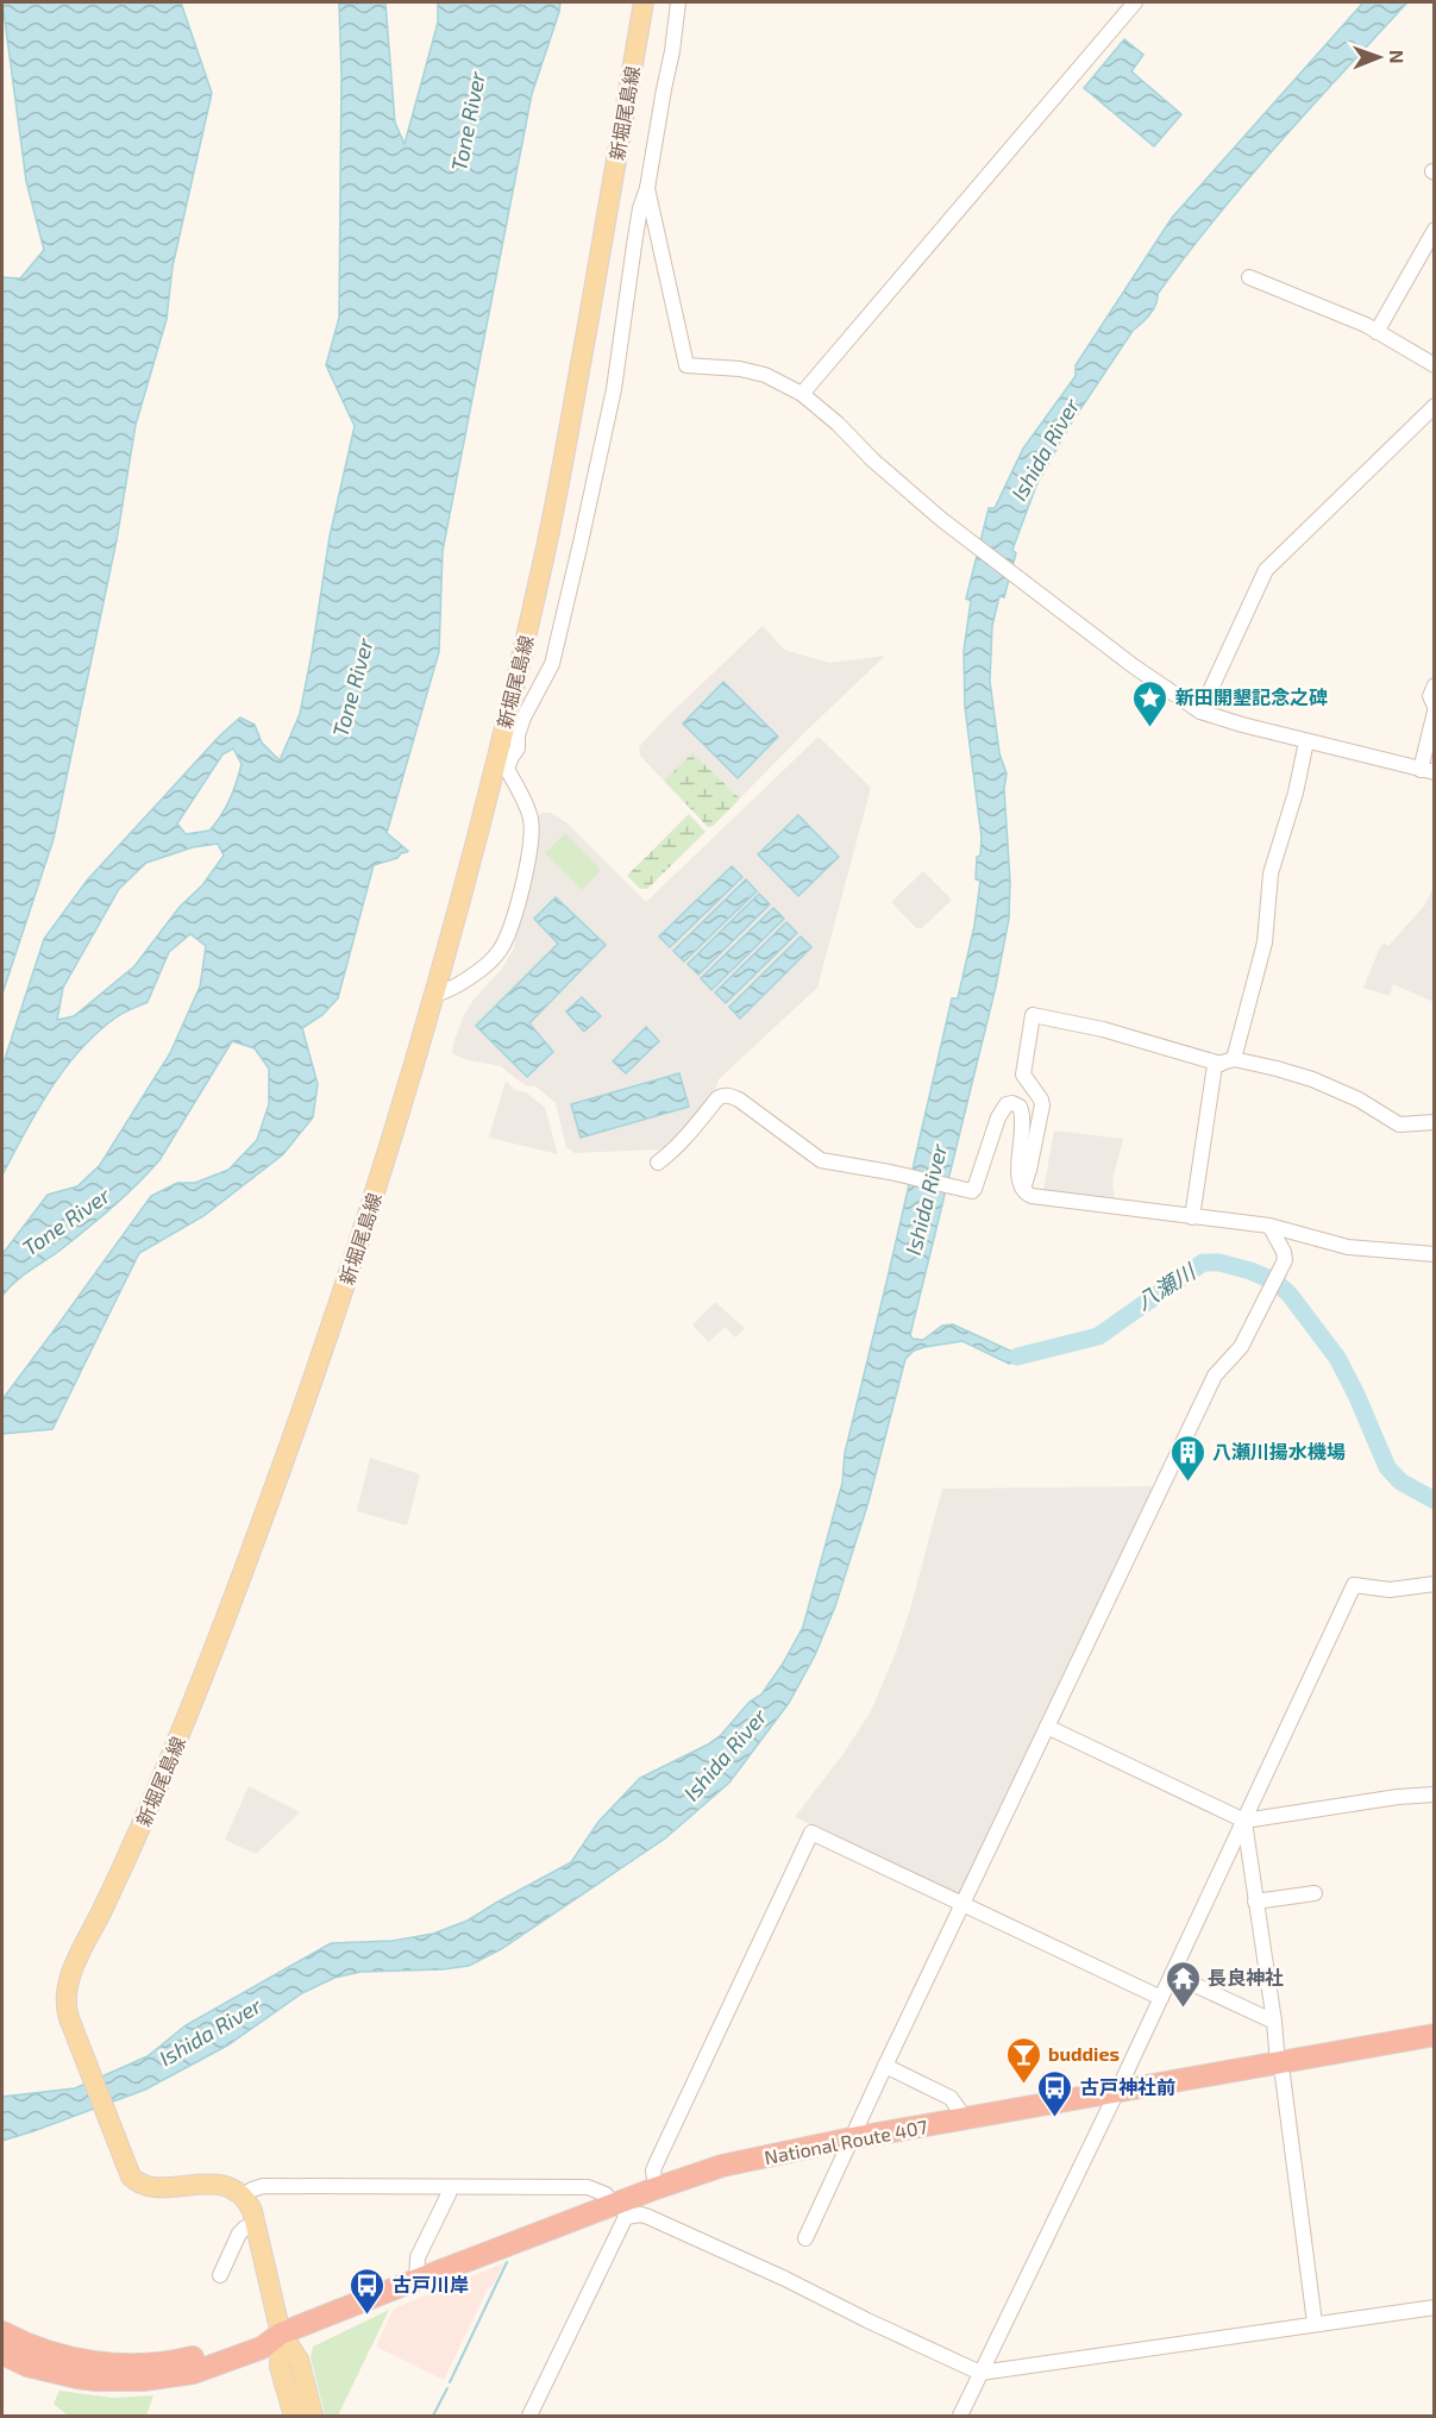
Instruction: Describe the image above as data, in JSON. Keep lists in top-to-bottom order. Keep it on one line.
{"streets":{"highway":["National Route 407"],"main road":["新堀尾島線"]},"water":["Tone River","Ishida River","八瀬川"],"places":{"place":["新田開墾記念之碑"],"building":["八瀬川揚水機場"],"temple":["長良神社"],"bar":["buddies"],"bus stop":["古戸神社前","古戸川岸"]},"north":"right"}
